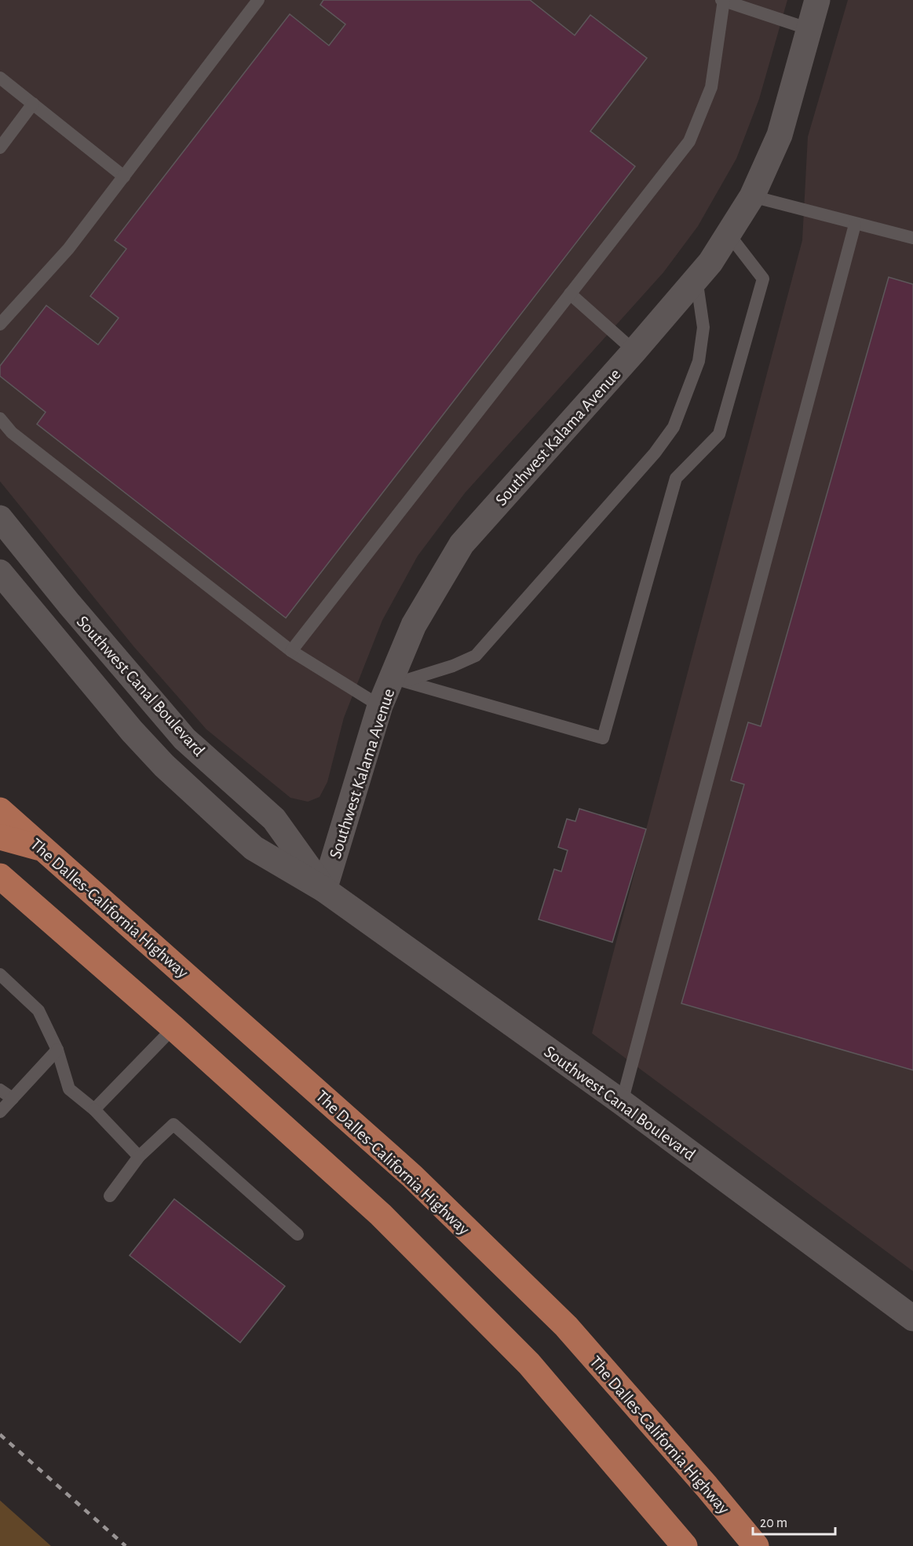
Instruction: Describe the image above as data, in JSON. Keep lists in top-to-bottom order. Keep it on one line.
{"streets":{"highway":["The Dalles-California Highway"],"main road":["Southwest Kalama Avenue","Southwest Canal Boulevard"]},"crossings":[["Southwest Kalama Avenue","Southwest Canal Boulevard"]],"scale_bar":"20 m"}
